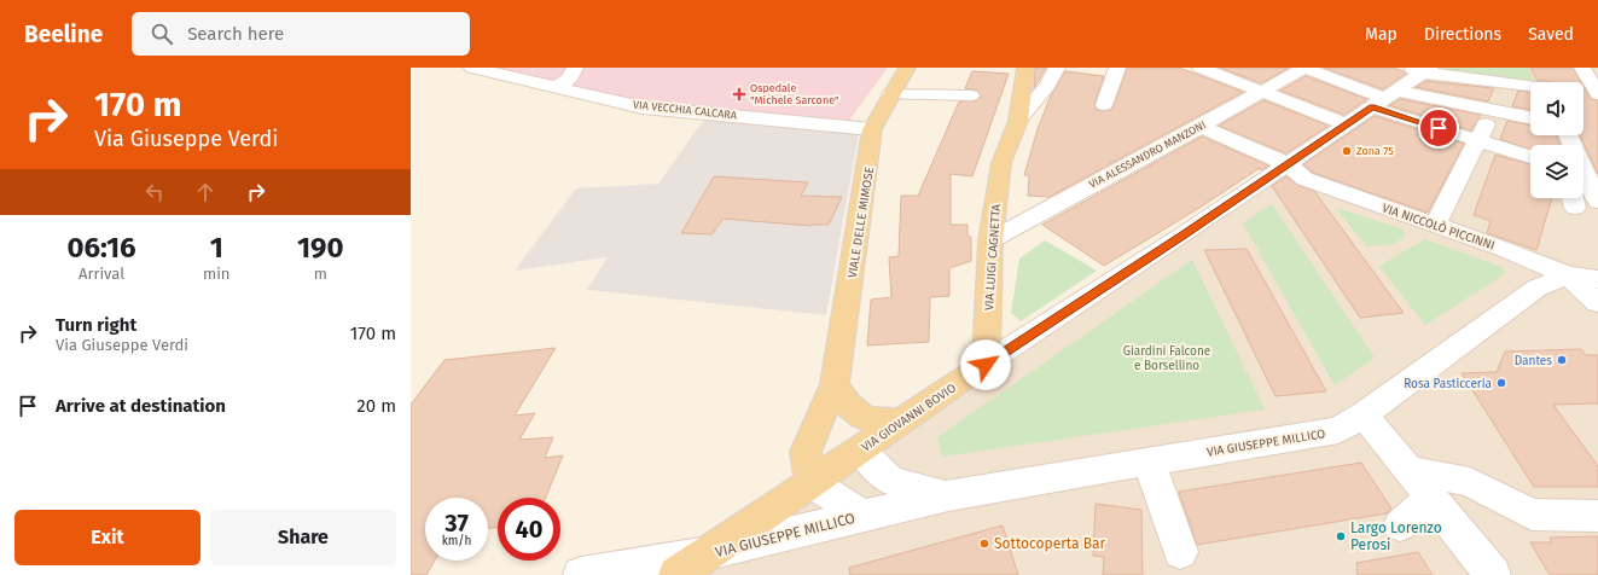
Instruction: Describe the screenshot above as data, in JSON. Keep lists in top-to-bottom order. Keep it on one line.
{"streets":{"main road":["VIALE DELLE MIMOSE","VIA LUIGI CAGNETTA","VIA GIOVANNI BOVIO"],"street":["VIA VECCHIA CALCARA","VIA ALESSANDRO MANZONI","VIA NICCOLÒ PICCINNI","VIA GIUSEPPE MILLICO"]},"crossings":[["VIA VECCHIA CALCARA","VIALE DELLE MIMOSE"],["VIA ALESSANDRO MANZONI","VIA NICCOLÒ PICCINNI"],["VIA ALESSANDRO MANZONI","VIA LUIGI CAGNETTA"],["VIALE DELLE MIMOSE","VIA GIOVANNI BOVIO"],["VIALE DELLE MIMOSE","VIA GIUSEPPE MILLICO"],["VIA NICCOLÒ PICCINNI","VIA GIOVANNI BOVIO"],["VIA NICCOLÒ PICCINNI","VIA GIUSEPPE MILLICO"],["VIA LUIGI CAGNETTA","VIA GIOVANNI BOVIO"],["VIA GIOVANNI BOVIO","VIA GIUSEPPE MILLICO"]],"parks":["Giardini Falcone e Borsellino"],"places":{"health":["Ospedale \"Michele Sarcone\""],"other":["Zona 75","Dantes","Rosa Pasticceria","Largo Lorenzo Perosi","Sottocoperta Bar"]},"page":{"header":"Beeline","search":"Search here","nav":["Map","Directions","Saved"],"turn":["170 m","Via Giuseppe Verdi"],"eta":["06:16","Arrival","1","min","190","m"],"list":[{"name":"Turn right","note":"Via Giuseppe Verdi","value":"170 m"},{"name":"Arrive at destination","value":"20 m"}],"speed":"37 km/h","limit":"40","buttons":["Exit","Share"]}}
